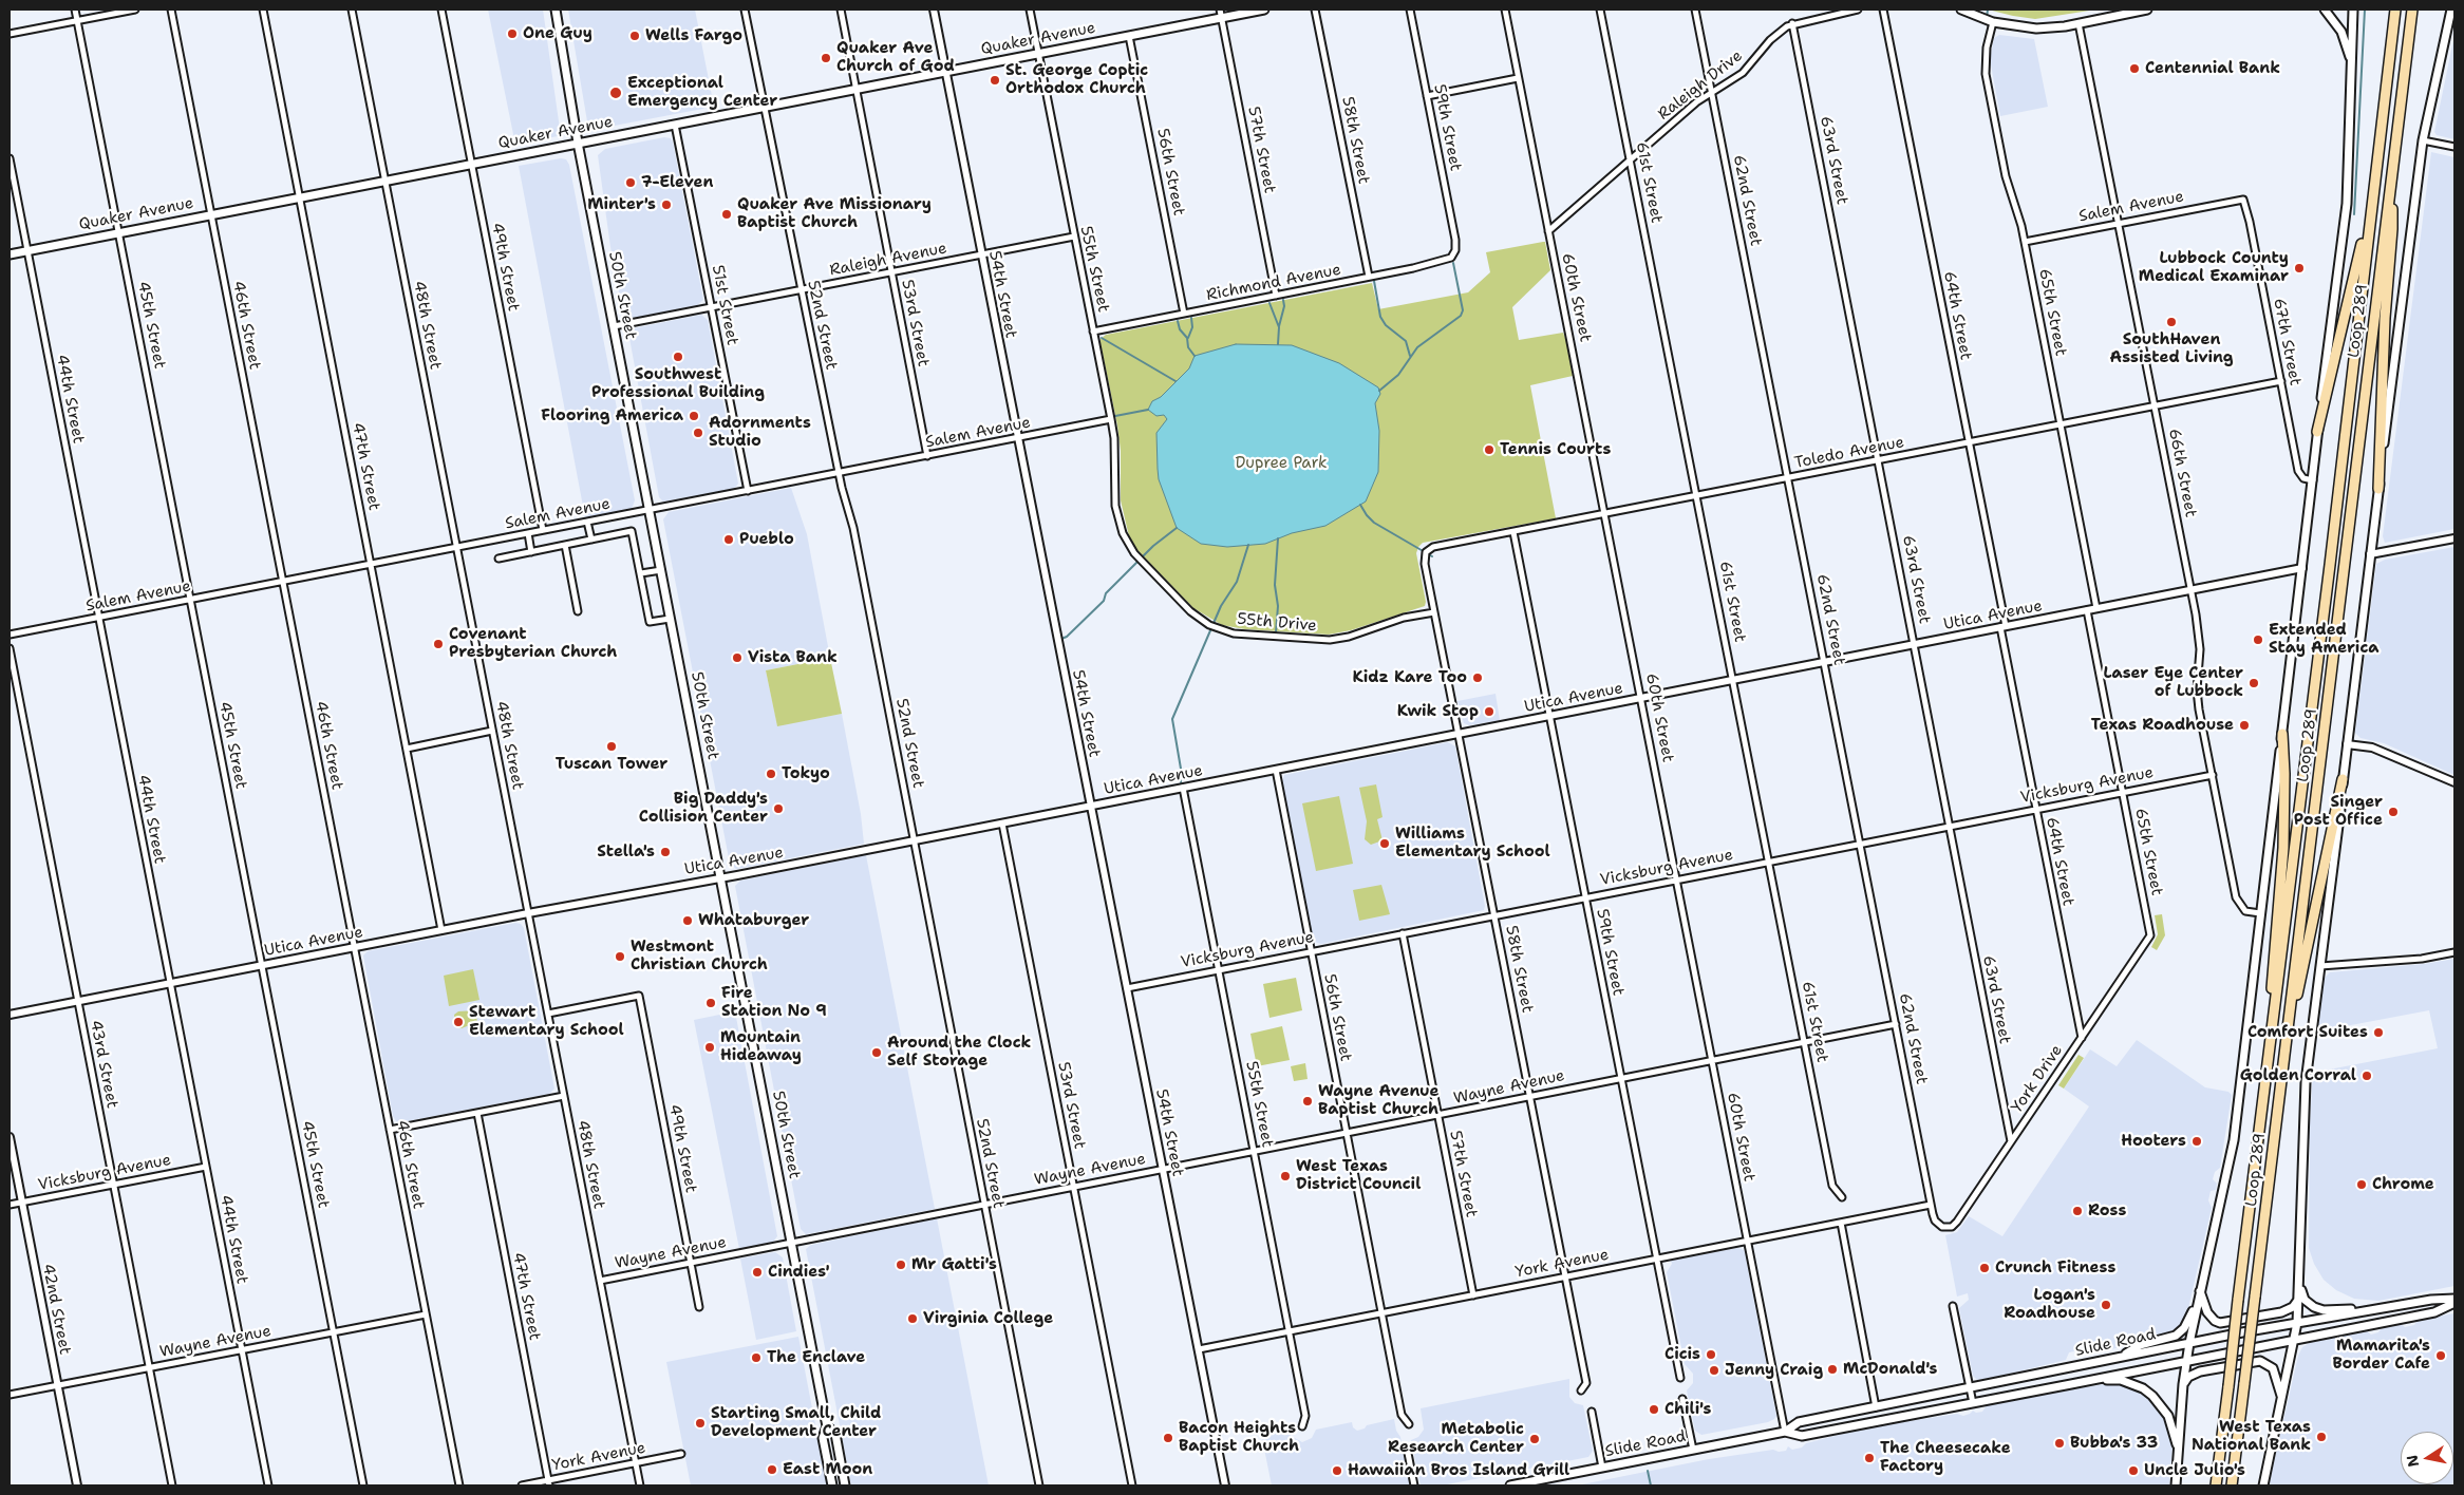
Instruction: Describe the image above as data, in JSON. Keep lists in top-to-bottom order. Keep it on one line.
{"streets":{"highway":["Loop 289"],"main road":["Quaker Avenue","50th Street","Slide Road"],"street":["Raleigh Drive","59th Street","58th Street","57th Street","63rd Street","56th Street","61st Street","62nd Street","Salem Avenue","Raleigh Avenue","49th Street","55th Street","Richmond Avenue","54th Street","60th Street","51st Street","65th Street","64th Street","53rd Street","45th Street","46th Street","48th Street","52nd Street","67th Street","44th Street","Toledo Avenue","47th Street","66th Street","Utica Avenue","55th Drive","Vicksburg Avenue","43rd Street","York Drive","Wayne Avenue","York Avenue","42nd Street"]},"crossings":[["Quaker Avenue","57th Street"],["Quaker Avenue","56th Street"],["Quaker Avenue","49th Street"],["Quaker Avenue","55th Street"],["Quaker Avenue","54th Street"],["Quaker Avenue","50th Street"],["Quaker Avenue","51st Street"],["Quaker Avenue","53rd Street"],["Quaker Avenue","45th Street"],["Quaker Avenue","46th Street"],["Quaker Avenue","48th Street"],["Quaker Avenue","52nd Street"],["Quaker Avenue","44th Street"],["Quaker Avenue","47th Street"],["Raleigh Drive","63rd Street"],["Raleigh Drive","61st Street"],["Raleigh Drive","62nd Street"],["Raleigh Drive","60th Street"],["59th Street","Richmond Avenue"],["59th Street","Toledo Avenue"],["59th Street","Utica Avenue"],["59th Street","Vicksburg Avenue"],["59th Street","Wayne Avenue"],["59th Street","York Avenue"],["58th Street","Richmond Avenue"],["58th Street","Toledo Avenue"],["58th Street","Utica Avenue"],["58th Street","55th Drive"],["58th Street","Vicksburg Avenue"],["58th Street","Wayne Avenue"],["58th Street","York Avenue"],["57th Street","Richmond Avenue"],["57th Street","Vicksburg Avenue"],["57th Street","Wayne Avenue"],["57th Street","York Avenue"],["63rd Street","Toledo Avenue"],["63rd Street","Utica Avenue"],["63rd Street","Vicksburg Avenue"],["63rd Street","York Drive"],["56th Street","Richmond Avenue"],["56th Street","Utica Avenue"],["56th Street","Vicksburg Avenue"],["56th Street","Wayne Avenue"],["56th Street","York Avenue"],["61st Street","Toledo Avenue"],["61st Street","Utica Avenue"],["61st Street","Vicksburg Avenue"],["61st Street","Wayne Avenue"],["62nd Street","Toledo Avenue"],["62nd Street","Utica Avenue"],["62nd Street","Vicksburg Avenue"],["62nd Street","York Drive"],["62nd Street","Wayne Avenue"],["62nd Street","York Avenue"],["Salem Avenue","49th Street"],["Salem Avenue","55th Street"],["Salem Avenue","54th Street"],["Salem Avenue","50th Street"],["Salem Avenue","51st Street"],["Salem Avenue","65th Street"],["Salem Avenue","53rd Street"],["Salem Avenue","45th Street"],["Salem Avenue","46th Street"],["Salem Avenue","48th Street"],["Salem Avenue","52nd Street"],["Salem Avenue","67th Street"],["Salem Avenue","44th Street"],["Salem Avenue","47th Street"],["Salem Avenue","66th Street"],["Raleigh Avenue","55th Street"],["Raleigh Avenue","54th Street"],["Raleigh Avenue","50th Street"],["Raleigh Avenue","51st Street"],["Raleigh Avenue","53rd Street"],["Raleigh Avenue","52nd Street"],["49th Street","48th Street"],["49th Street","Wayne Avenue"],["55th Street","Richmond Avenue"],["55th Street","Utica Avenue"],["55th Street","55th Drive"],["55th Street","Vicksburg Avenue"],["55th Street","Wayne Avenue"],["55th Street","York Avenue"],["54th Street","Utica Avenue"],["54th Street","Vicksburg Avenue"],["54th Street","Wayne Avenue"],["54th Street","York Avenue"],["50th Street","Utica Avenue"],["50th Street","Wayne Avenue"],["60th Street","Toledo Avenue"],["60th Street","Utica Avenue"],["60th Street","Vicksburg Avenue"],["60th Street","Wayne Avenue"],["60th Street","York Avenue"],["60th Street","Slide Road"],["65th Street","Toledo Avenue"],["65th Street","Utica Avenue"],["65th Street","Vicksburg Avenue"],["65th Street","York Drive"],["64th Street","Toledo Avenue"],["64th Street","Utica Avenue"],["64th Street","Vicksburg Avenue"],["64th Street","York Drive"],["53rd Street","Utica Avenue"],["53rd Street","Wayne Avenue"],["45th Street","Utica Avenue"],["45th Street","Wayne Avenue"],["46th Street","Utica Avenue"],["46th Street","Wayne Avenue"],["48th Street","Utica Avenue"],["48th Street","Wayne Avenue"],["48th Street","York Avenue"],["52nd Street","Utica Avenue"],["52nd Street","Wayne Avenue"],["67th Street","Toledo Avenue"],["44th Street","Utica Avenue"],["44th Street","Vicksburg Avenue"],["44th Street","Wayne Avenue"],["Toledo Avenue","66th Street"],["47th Street","Utica Avenue"],["47th Street","York Avenue"],["66th Street","Utica Avenue"],["66th Street","Vicksburg Avenue"],["Utica Avenue","43rd Street"],["Vicksburg Avenue","43rd Street"],["Vicksburg Avenue","42nd Street"],["43rd Street","Wayne Avenue"],["Wayne Avenue","42nd Street"]],"parks":["Dupree Park"],"places":["One Guy","Wells Fargo","Quaker Ave Church of God","Centennial Bank","St. George Coptic Orthodox Church","Exceptional Emergency Center","7-Eleven","Minter's","Quaker Ave Missionary Baptist Church","Lubbock County Medical Examinar","SouthHaven Assisted Living","Southwest Professional Building","Flooring America","Adornments Studio","Tennis Courts","Pueblo","Extended Stay America","Covenant Presbyterian Church","Vista Bank","Kidz Kare Too","Laser Eye Center of Lubbock","Kwik Stop","Texas Roadhouse","Tuscan Tower","Tokyo","Big Daddy's Collision Center","Singer Post Office","Williams Elementary School","Stella's","Whataburger","Westmont Christian Church","Fire Station No 9","Stewart Elementary School","Comfort Suites","Mountain Hideaway","Around the Clock Self Storage","Golden Corral","Wayne Avenue Baptist Church","Hooters","West Texas District Council","Chrome","Ross","Mr Gatti's","Crunch Fitness","Cindies'","Logan's Roadhouse","Virginia College","Cicis","Mamarita's Border Cafe","The Enclave","McDonald's","Jenny Craig","Chili's","Starting Small, Child Development Center","West Texas National Bank","Bacon Heights Baptist Church","Metabolic Research Center","Bubba's 33","The Cheesecake Factory","East Moon","Hawaiian Bros Island Grill","Uncle Julio's"],"north":"left"}
